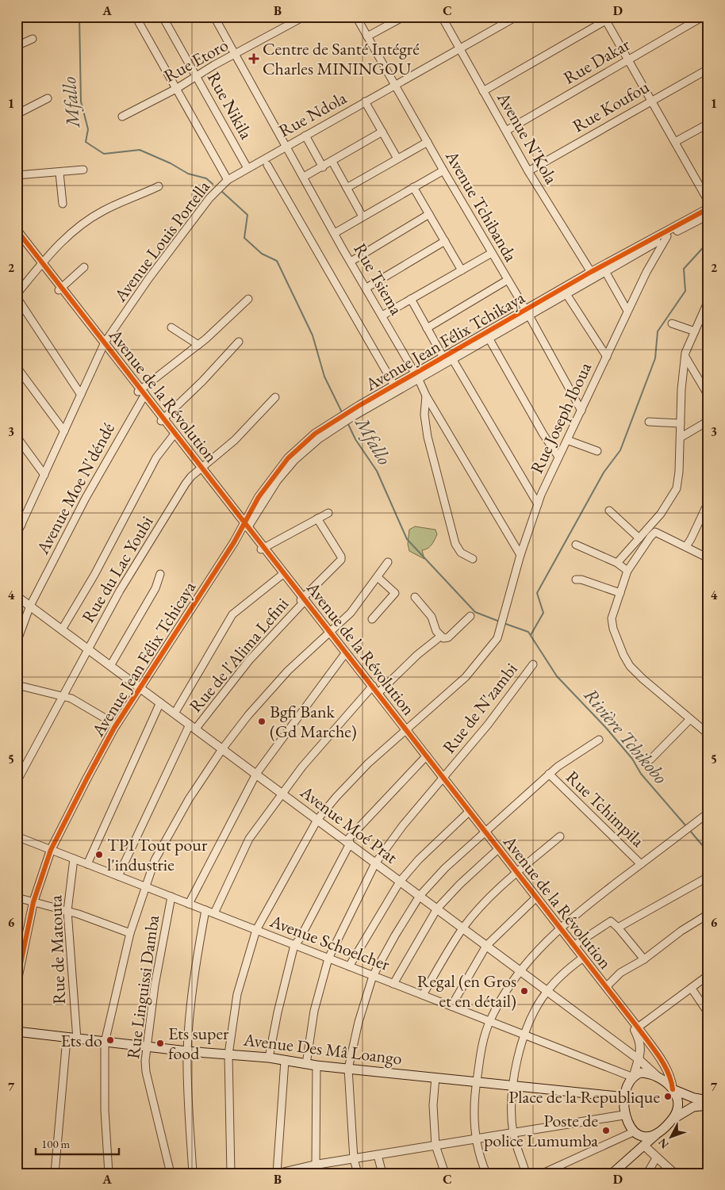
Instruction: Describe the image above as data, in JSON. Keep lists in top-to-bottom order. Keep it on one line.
{"streets":{"main road":["Avenue Des Mâ Loango"],"street":["Rue Etoro","Rue Dakar","Rue Nikila","Rue Koufou","Rue Ndola","Avenue N'Kola","Avenue Tchibanda","Avenue Louis Portella","Rue Tsiema","Avenue Jean Félix Tchikaya","Avenue de la Révolution","Rue Joseph Iboua","Avenue Moe N'déndé","Rue du Lac Youbi","Rue de l'Alima Lefini","Avenue Jean Félix Tchicaya","Rue de N'zambi","Rue Tchimpila","Avenue Moé Prat","Avenue Schoelcher","Rue de Matouta","Rue Linguissi Damba"]},"crossings":[["Rue Etoro","Rue Nikila"],["Rue Etoro","Rue Tsiema"],["Rue Dakar","Avenue N'Kola"],["Rue Nikila","Rue Ndola"],["Rue Koufou","Avenue N'Kola"],["Rue Ndola","Avenue N'Kola"],["Rue Ndola","Avenue Tchibanda"],["Rue Ndola","Avenue Louis Portella"],["Rue Ndola","Rue Tsiema"],["Avenue N'Kola","Avenue Jean Félix Tchikaya"],["Avenue Tchibanda","Avenue Jean Félix Tchikaya"],["Avenue Tchibanda","Rue Joseph Iboua"],["Avenue Louis Portella","Avenue de la Révolution"],["Rue Tsiema","Avenue Jean Félix Tchikaya"],["Rue Tsiema","Rue Joseph Iboua"],["Avenue Jean Félix Tchikaya","Avenue de la Révolution"],["Avenue Jean Félix Tchikaya","Rue Joseph Iboua"],["Avenue Jean Félix Tchikaya","Avenue Jean Félix Tchicaya"],["Avenue de la Révolution","Rue Joseph Iboua"],["Avenue de la Révolution","Avenue Moe N'déndé"],["Avenue de la Révolution","Rue du Lac Youbi"],["Avenue de la Révolution","Rue de l'Alima Lefini"],["Avenue de la Révolution","Avenue Jean Félix Tchicaya"],["Avenue de la Révolution","Rue de N'zambi"],["Avenue de la Révolution","Avenue Moé Prat"],["Avenue de la Révolution","Avenue Schoelcher"],["Avenue de la Révolution","Avenue Des Mâ Loango"],["Rue Joseph Iboua","Avenue Moé Prat"],["Rue Joseph Iboua","Avenue Schoelcher"],["Rue Joseph Iboua","Avenue Des Mâ Loango"],["Avenue Moe N'déndé","Avenue Moé Prat"],["Rue du Lac Youbi","Avenue Moé Prat"],["Rue de l'Alima Lefini","Avenue Moé Prat"],["Rue de l'Alima Lefini","Avenue Schoelcher"],["Avenue Jean Félix Tchicaya","Avenue Moé Prat"],["Avenue Jean Félix Tchicaya","Avenue Schoelcher"],["Rue de N'zambi","Avenue Moé Prat"],["Rue de N'zambi","Avenue Schoelcher"],["Rue de N'zambi","Avenue Des Mâ Loango"],["Avenue Moé Prat","Avenue Schoelcher"],["Avenue Moé Prat","Avenue Des Mâ Loango"],["Avenue Schoelcher","Rue de Matouta"],["Avenue Schoelcher","Rue Linguissi Damba"],["Avenue Schoelcher","Avenue Des Mâ Loango"],["Rue de Matouta","Avenue Des Mâ Loango"],["Rue Linguissi Damba","Avenue Des Mâ Loango"]],"water":["Mfallo","Rivière Tchikobo"],"places":{"health":["Centre de Santé Intégré Charles MININGOU"],"other":["Bgfi Bank (Gd Marche)","TPI Tout pour l'industrie","Regal (en Gros et en détail)","Ets do","Ets super food","Place de la Republique","Poste de police Lumumba"]},"scale_bar":"100 m","north":"bottom left","grid":{"columns":["A","B","C","D"],"rows":["1","2","3","4","5","6","7"]}}
